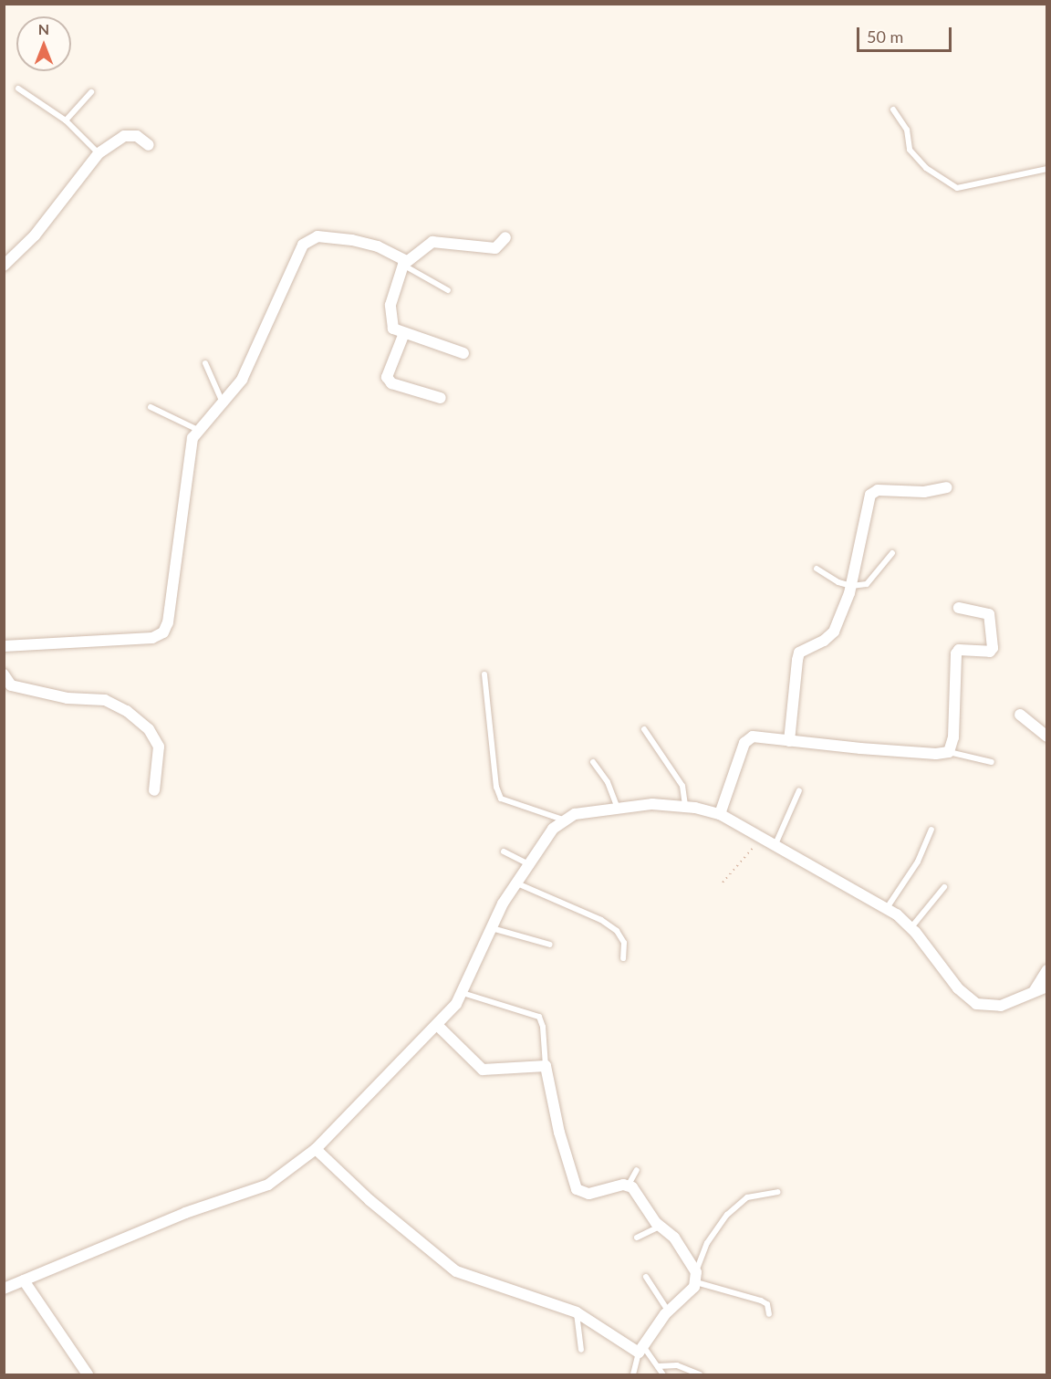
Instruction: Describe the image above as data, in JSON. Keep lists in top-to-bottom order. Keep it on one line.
{"scale_bar":"50 m","north":"top"}
